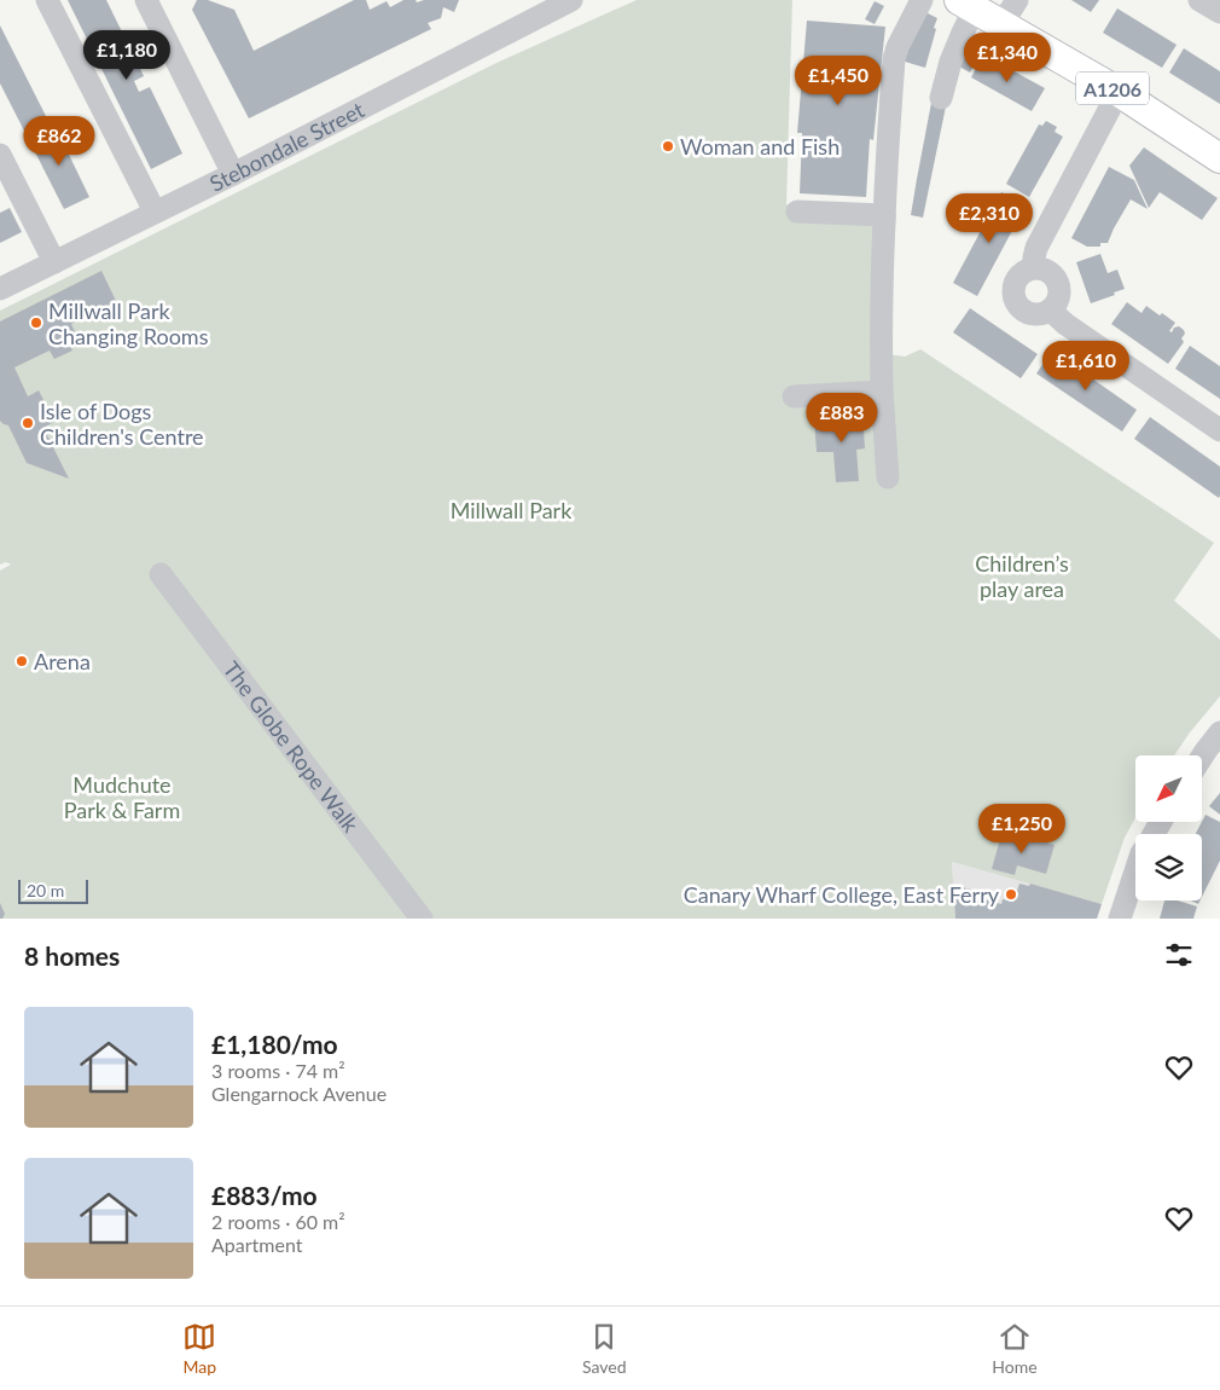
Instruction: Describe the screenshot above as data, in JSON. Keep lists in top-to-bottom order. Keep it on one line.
{"streets":{"main road":["A1206"],"street":["Stebondale Street","The Globe Rope Walk"]},"parks":["Millwall Park","Children’s play area","Mudchute Park & Farm"],"places":["Woman and Fish","Millwall Park Changing Rooms","Isle of Dogs Children's Centre","Arena","Canary Wharf College, East Ferry"],"scale_bar":"20 m","north":"bottom left","page":{"price":["£1,180","£1,340","£1,450","£862","£2,310","£1,610","£883","£1,250"],"scale":"20 m","heading":"8 homes","list":[{"name":"£1,180/mo","note":"3 rooms · 74 m² · Glengarnock Avenue"},{"name":"£883/mo","note":"2 rooms · 60 m² · Apartment"}],"tabs":["Map","Saved","Home"]}}
